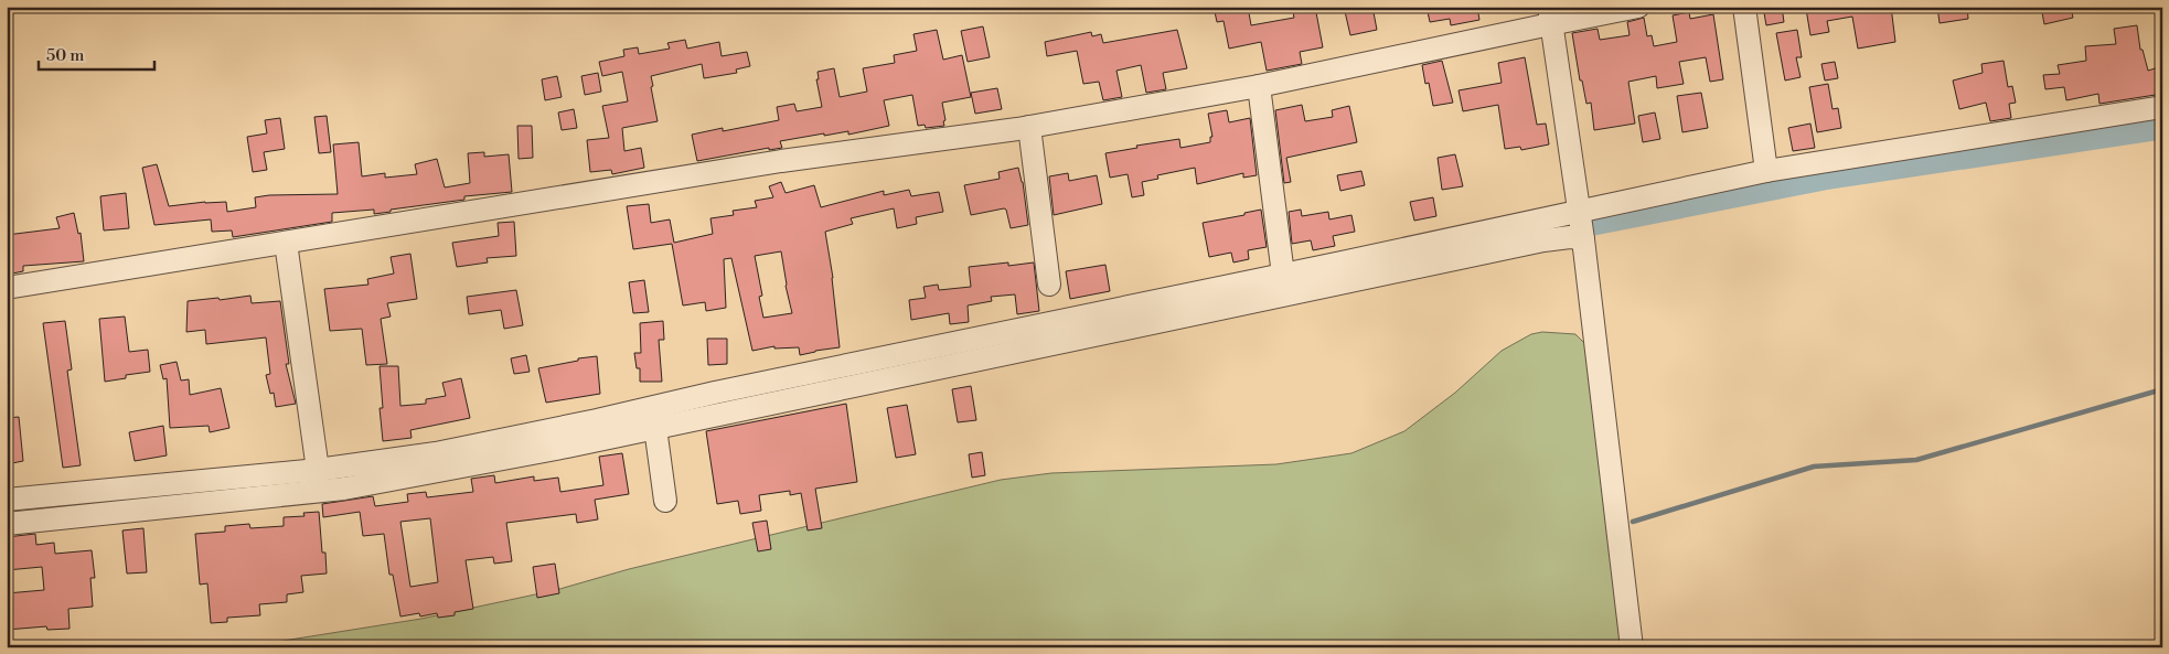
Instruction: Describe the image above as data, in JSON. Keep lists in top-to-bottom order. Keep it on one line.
{"scale_bar":"50 m"}
